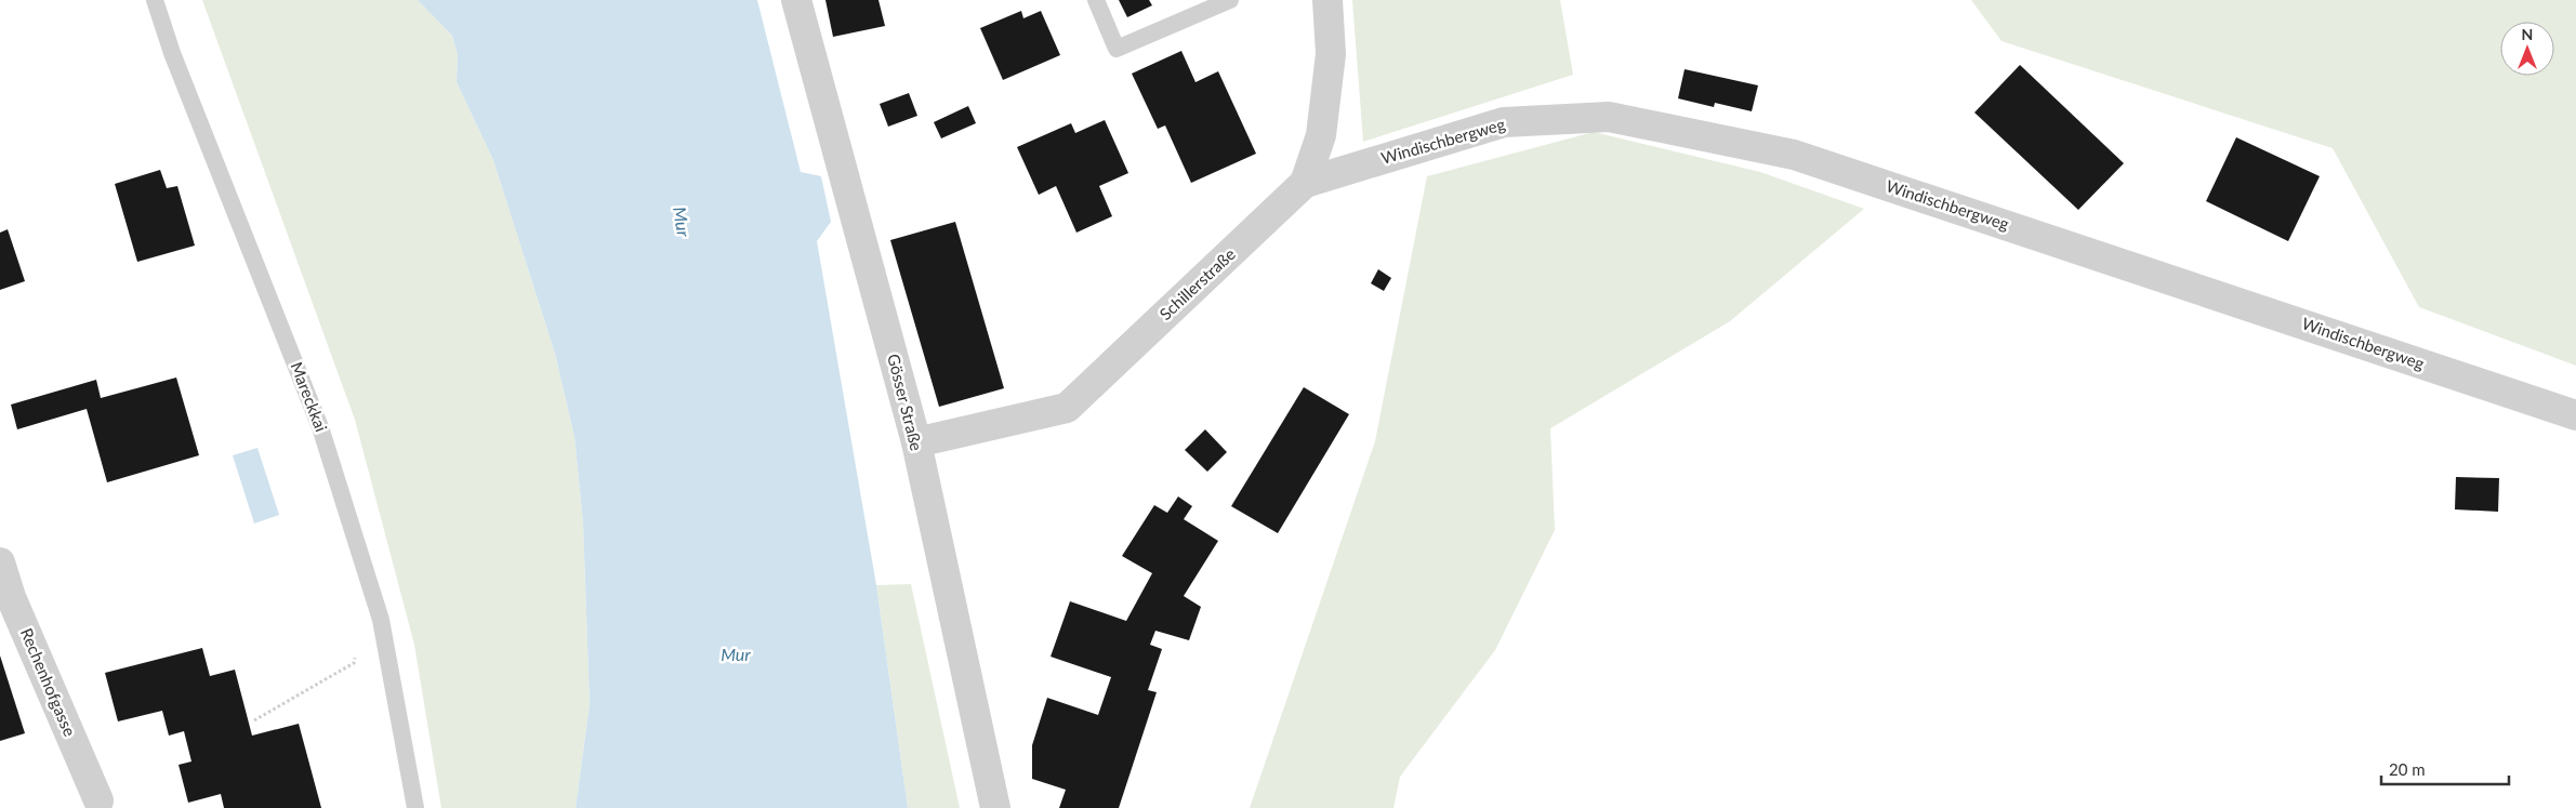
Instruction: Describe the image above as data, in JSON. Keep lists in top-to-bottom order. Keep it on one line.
{"streets":{"street":["Windischbergweg","Schillerstraße","Gösser Straße","Rechenhofgasse"],"lane":["Mareckkai"]},"crossings":[["Windischbergweg","Schillerstraße"],["Schillerstraße","Gösser Straße"]],"water":["Mur"],"scale_bar":"20 m","north":"top"}
